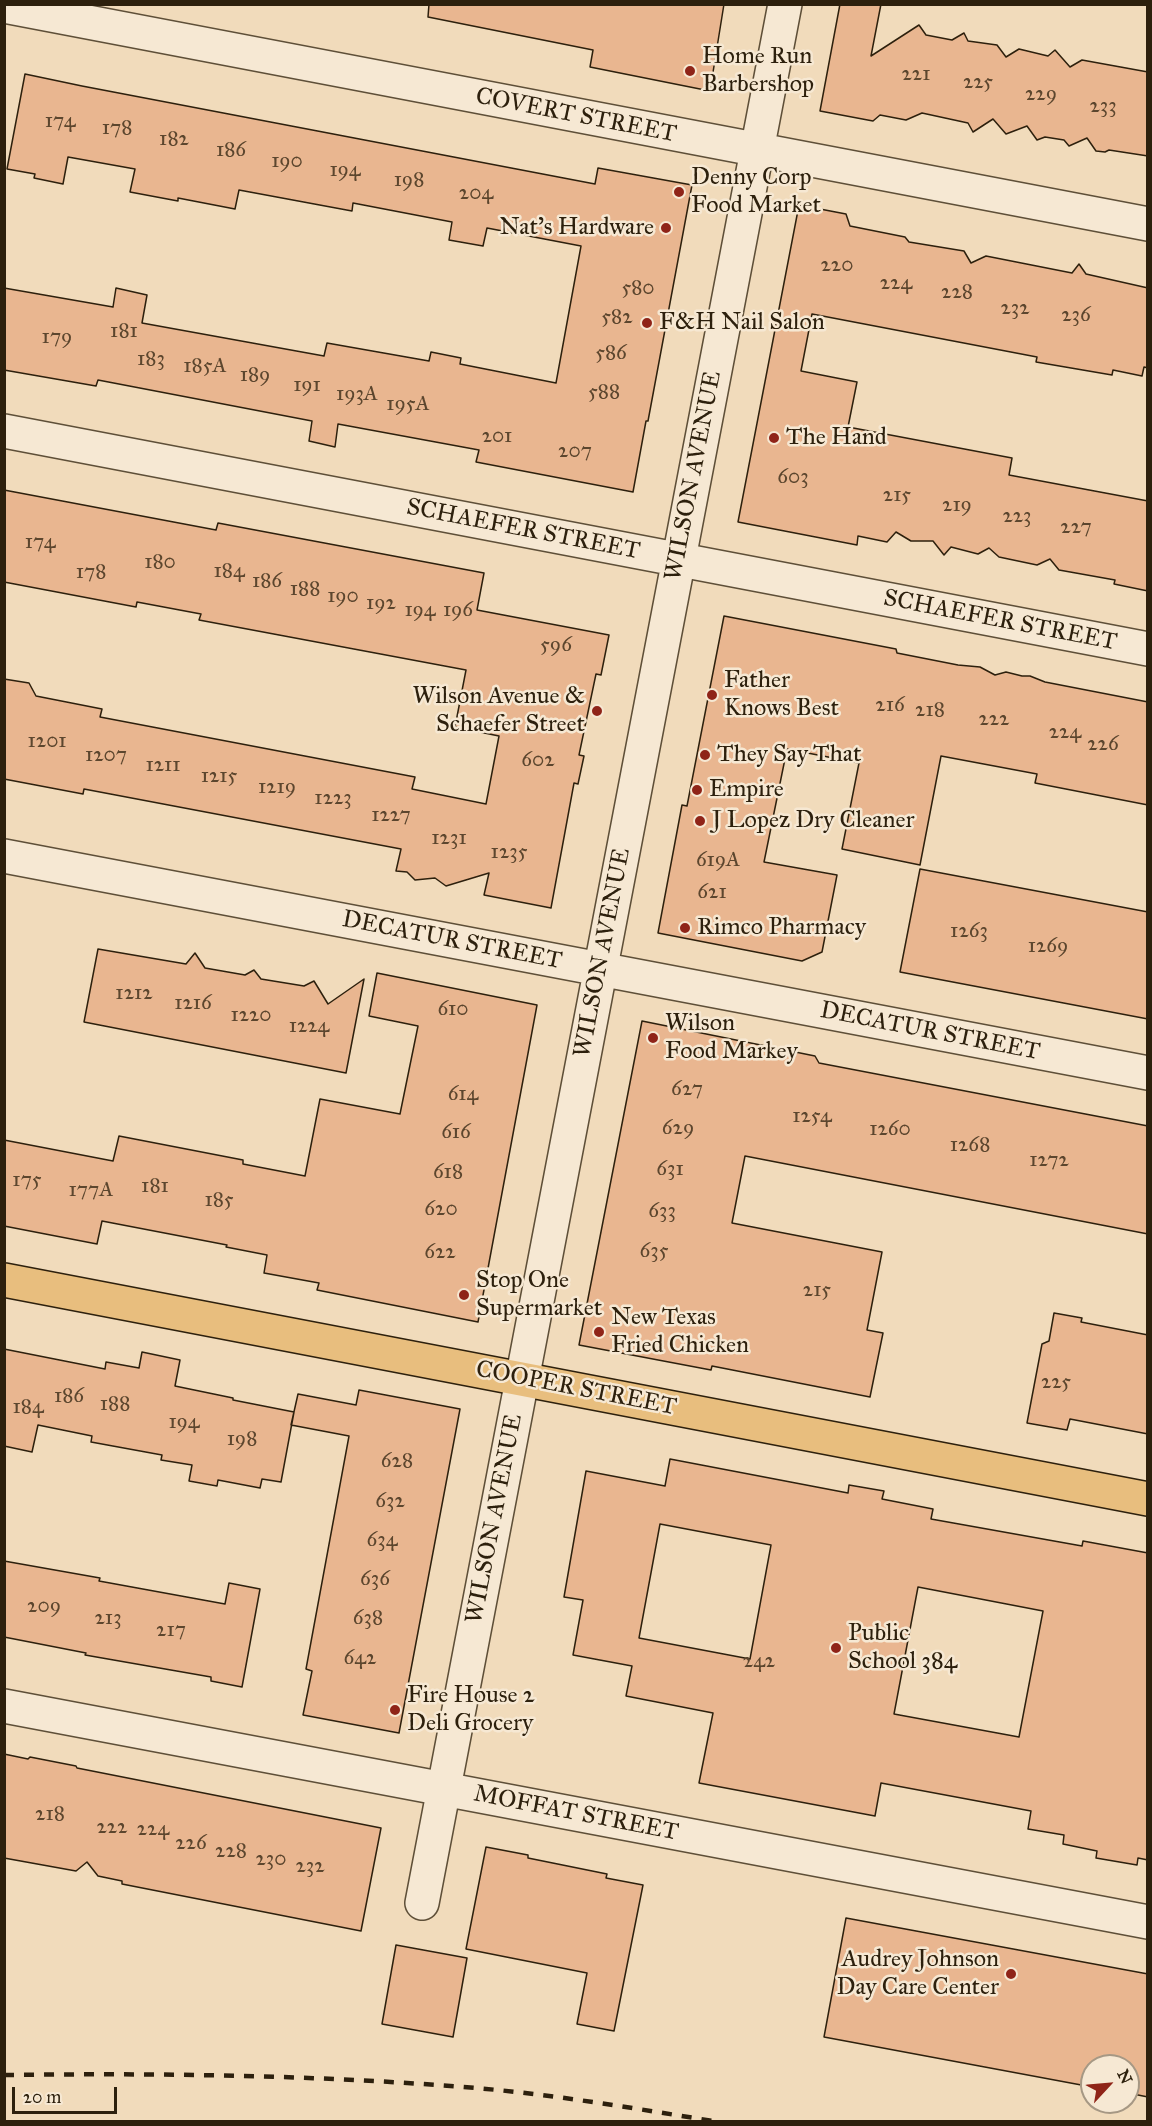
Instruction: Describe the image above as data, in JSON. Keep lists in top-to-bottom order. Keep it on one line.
{"streets":{"main road":["COOPER STREET"],"street":["COVERT STREET","WILSON AVENUE","SCHAEFER STREET","DECATUR STREET","MOFFAT STREET"]},"crossings":[["COVERT STREET","WILSON AVENUE"],["WILSON AVENUE","SCHAEFER STREET"],["WILSON AVENUE","DECATUR STREET"],["WILSON AVENUE","COOPER STREET"],["WILSON AVENUE","MOFFAT STREET"]],"places":["Home Run Barbershop","Denny Corp Food Market","Nat's Hardware","F&H Nail Salon","The Hand","Father Knows Best","Wilson Avenue & Schaefer Street","They Say That","Empire","J Lopez Dry Cleaner","Rimco Pharmacy","Wilson Food Markey","Stop One Supermarket","New Texas Fried Chicken","Public School 384","Fire House 2 Deli Grocery","Audrey Johnson Day Care Center"],"house_numbers":["221","225","229","233","174","178","182","186","190","194","198","204","220","224","580","228","232","236","582","181","179","586","183","185A","189","191","588","193A","195A","201","207","603","215","219","223","227","174","180","184","178","186","188","190","192","194","196","596","216","218","222","224","1201","226","1207","602","1211","1215","1219","1223","1227","1231","1235","619A","621","1263","1269","1212","1216","610","1220","1224","627","614","1254","629","1260","616","1268","1272","631","618","175","181","177A","185","620","633","635","622","215","225","186","188","184","194","198","628","632","634","636","209","213","638","217","642","242","218","222","224","226","228","230","232"],"scale_bar":"20 m","north":"top right"}
